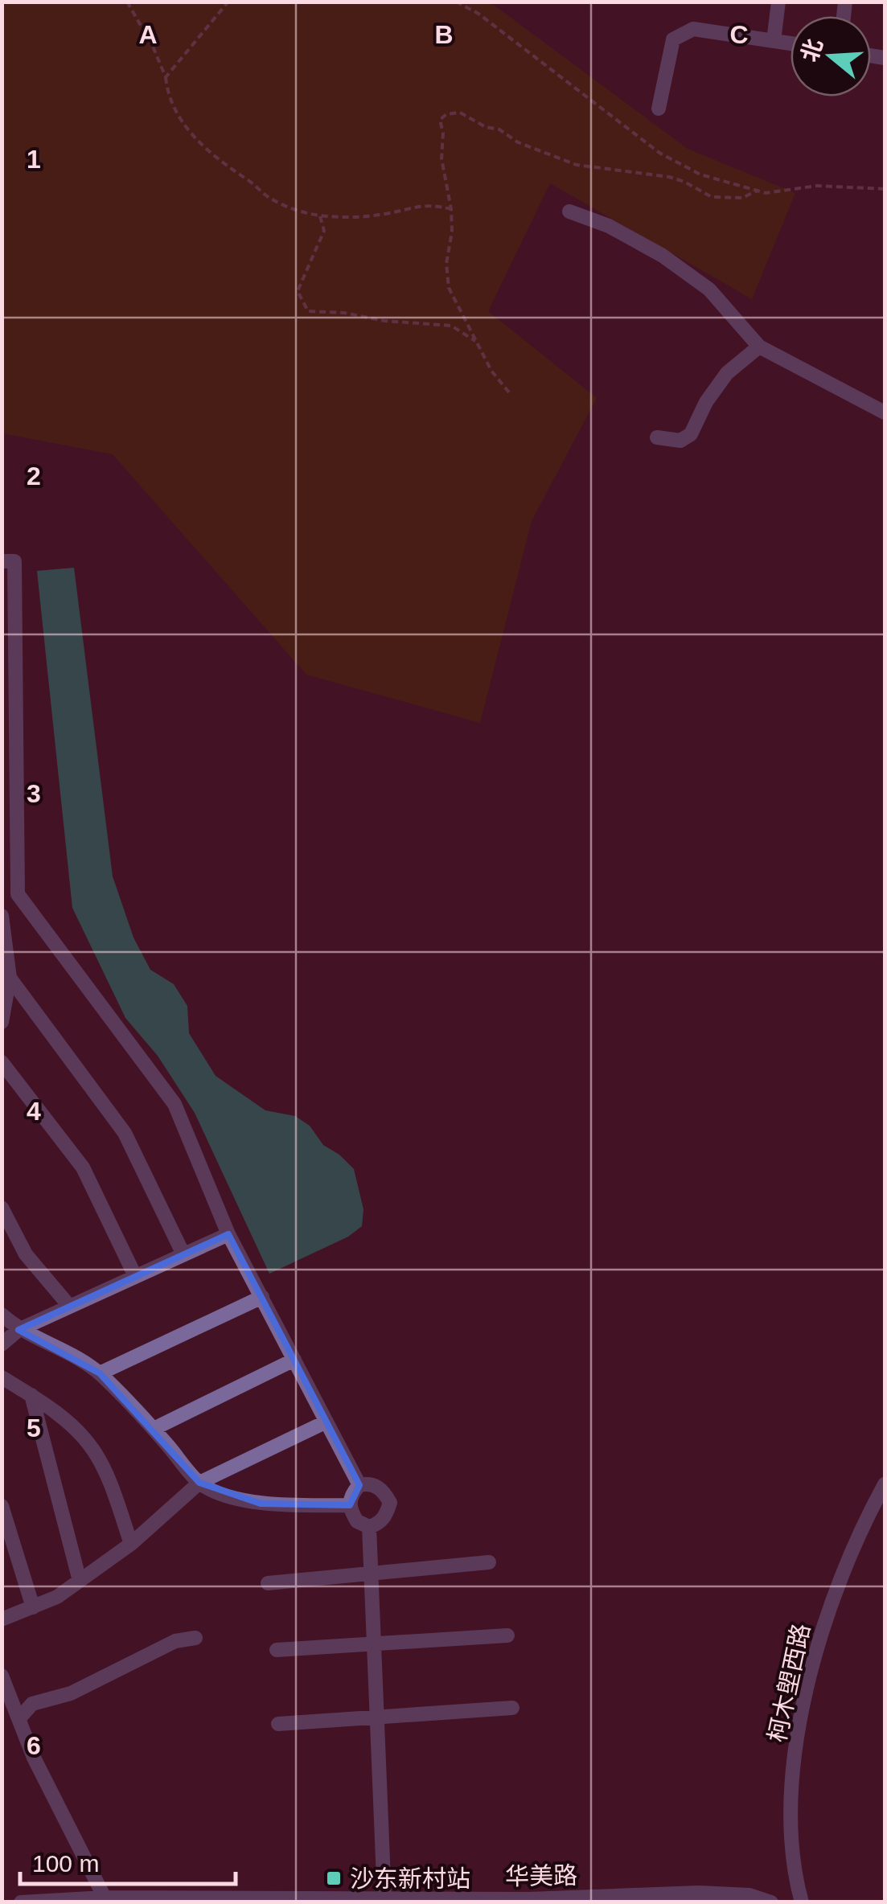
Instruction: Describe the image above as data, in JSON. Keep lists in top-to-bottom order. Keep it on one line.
{"streets":{"street":["柯木塱西路","华美路"]},"places":{"transit":["沙东新村站"]},"scale_bar":"100 m","north":"left","grid":{"columns":["A","B","C"],"rows":["1","2","3","4","5","6"]}}
